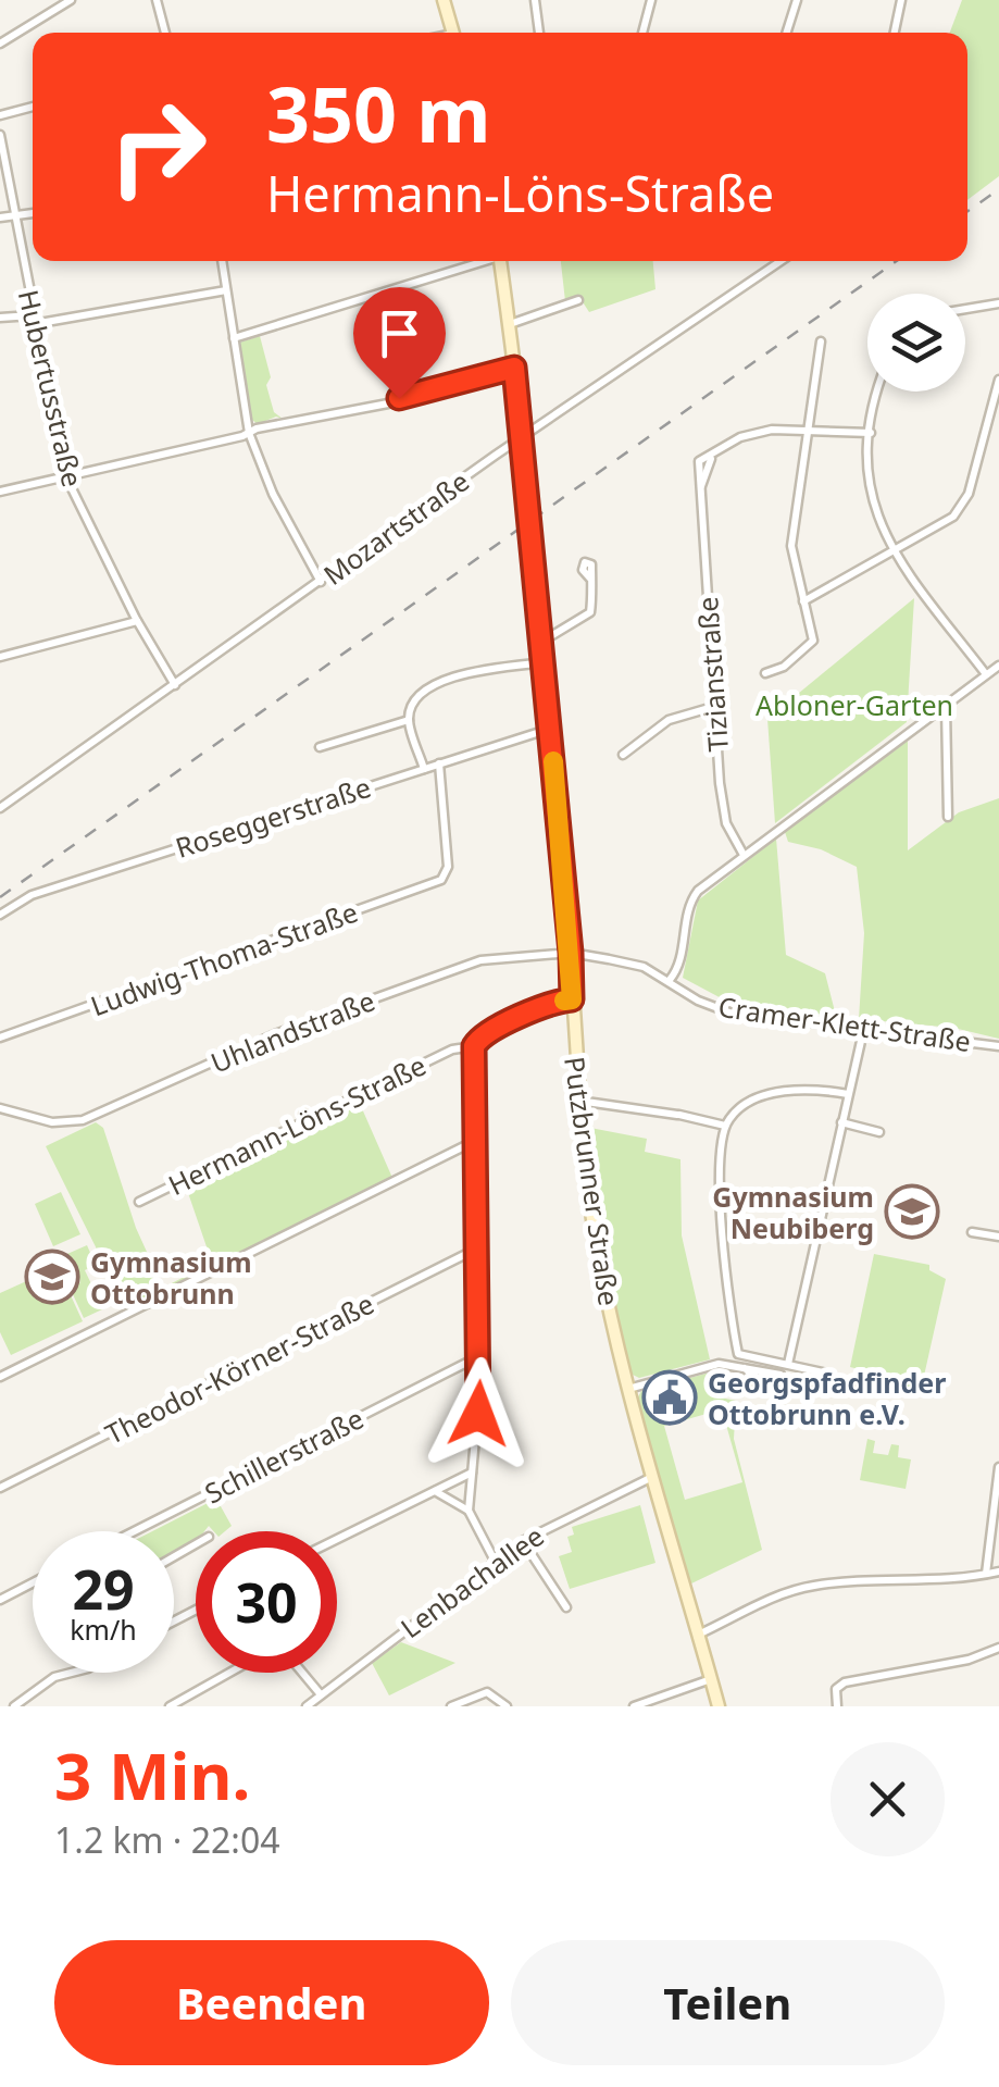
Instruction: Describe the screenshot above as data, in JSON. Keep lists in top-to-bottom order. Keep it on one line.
{"streets":{"main road":["Putzbrunner Straße"],"street":["Hubertusstraße","Mozartstraße","Tizianstraße","Roseggerstraße","Ludwig-Thoma-Straße","Cramer-Klett-Straße","Uhlandstraße","Hermann-Löns-Straße","Theodor-Körner-Straße","Schillerstraße","Lenbachallee"]},"crossings":[["Hubertusstraße","Mozartstraße"],["Mozartstraße","Putzbrunner Straße"],["Roseggerstraße","Ludwig-Thoma-Straße"],["Roseggerstraße","Putzbrunner Straße"],["Cramer-Klett-Straße","Uhlandstraße"],["Cramer-Klett-Straße","Putzbrunner Straße"],["Uhlandstraße","Putzbrunner Straße"],["Hermann-Löns-Straße","Putzbrunner Straße"],["Putzbrunner Straße","Lenbachallee"]],"parks":["Abloner-Garten"],"places":{"school or university":["Gymnasium Neubiberg","Gymnasium Ottobrunn"],"public building":["Georgspfadfinder Ottobrunn e.V."]},"page":{"turn":["350 m","Hermann-Löns-Straße"],"speed":"29 km/h","limit":"30","heading":["3 Min.","1.2 km · 22:04"],"buttons":["Beenden","Teilen"]}}
